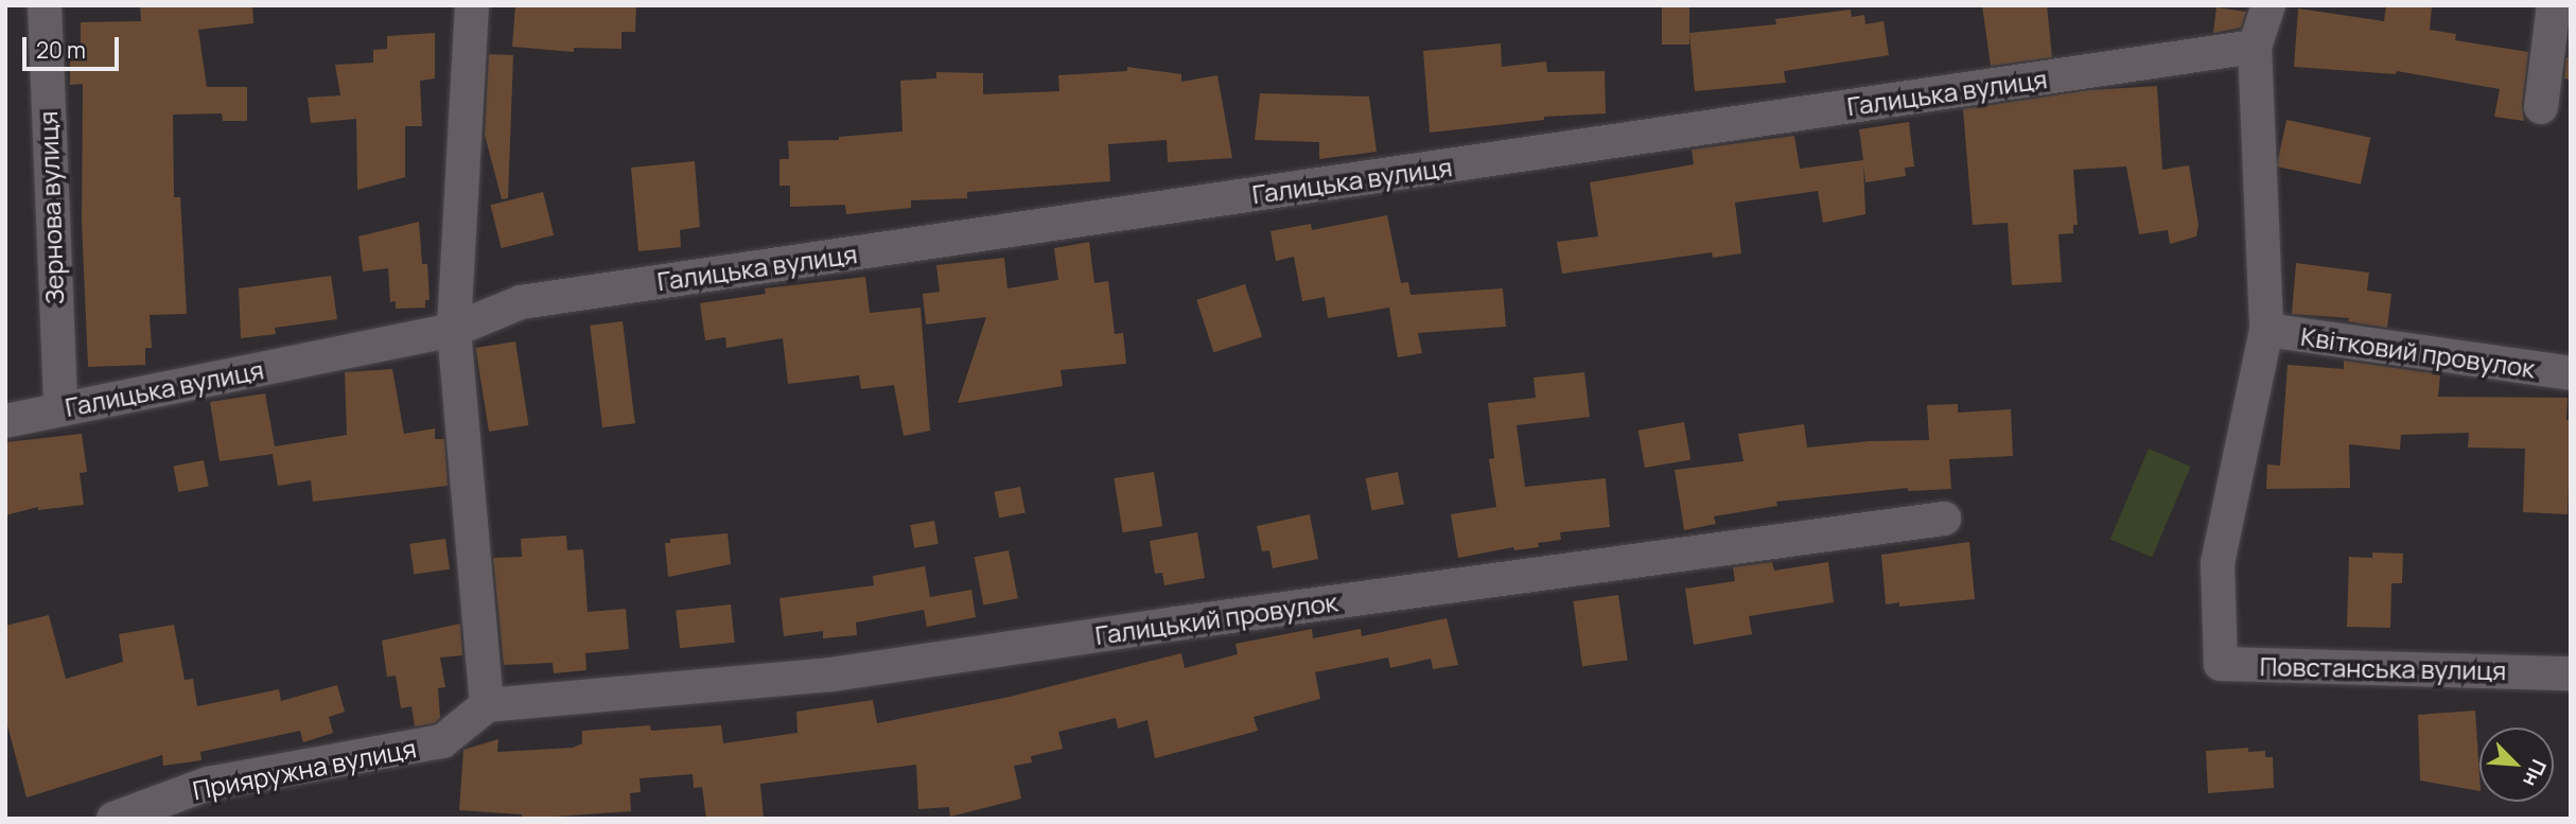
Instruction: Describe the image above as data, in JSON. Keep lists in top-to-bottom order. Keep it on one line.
{"streets":{"street":["Галицька вулиця","Зернова вулиця","Квітковий провулок","Галицький провулок","Повстанська вулиця","Прияружна вулиця"]},"crossings":[["Галицька вулиця","Зернова вулиця"],["Квітковий провулок","Повстанська вулиця"],["Галицький провулок","Прияружна вулиця"]],"scale_bar":"20 m","north":"bottom right"}
